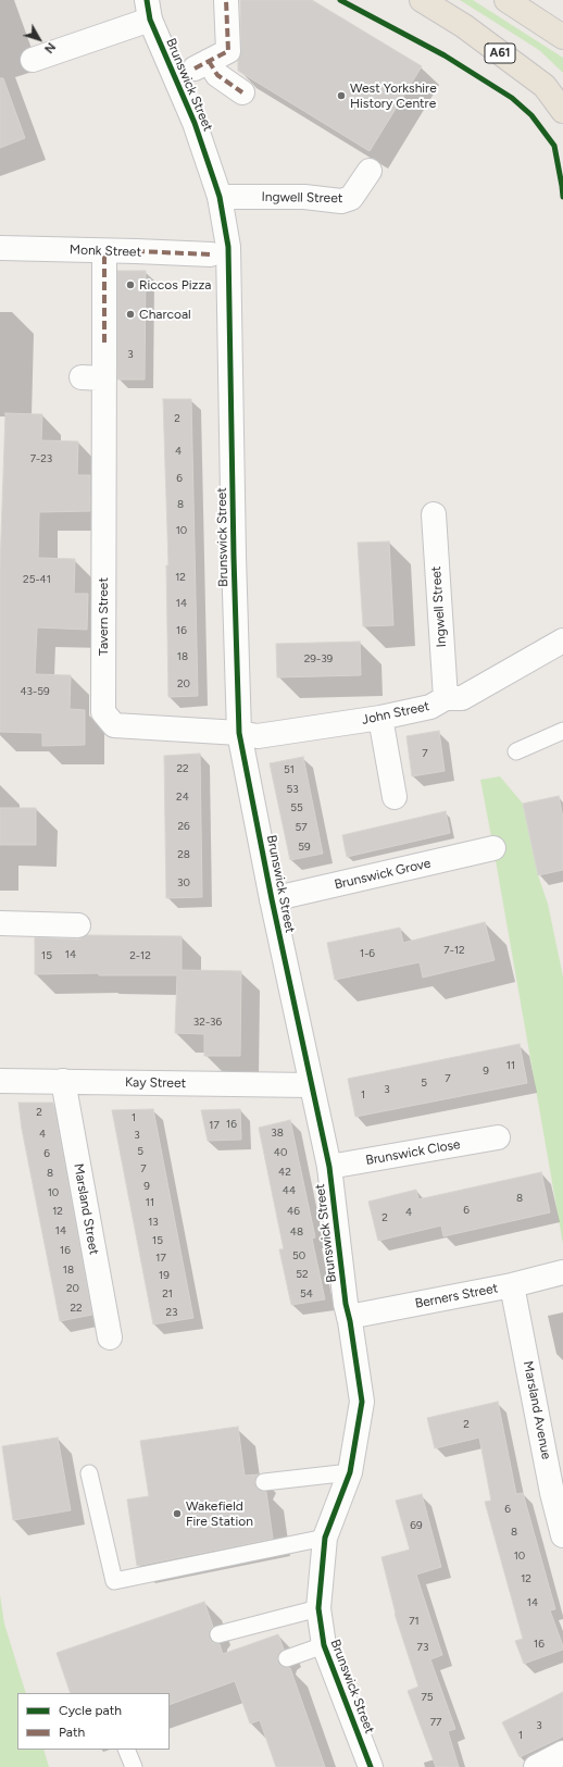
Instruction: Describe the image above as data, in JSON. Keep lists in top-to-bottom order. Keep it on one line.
{"streets":{"highway":["A61"],"street":["Brunswick Street","Ingwell Street","Monk Street","Tavern Street","John Street","Brunswick Grove","Kay Street","Brunswick Close","Marsland Street","Berners Street","Marsland Avenue"]},"crossings":[["Brunswick Street","Ingwell Street"],["Brunswick Street","Tavern Street"],["Brunswick Street","John Street"],["Brunswick Street","Brunswick Grove"],["Brunswick Street","Kay Street"],["Brunswick Street","Brunswick Close"],["Brunswick Street","Berners Street"],["Ingwell Street","John Street"],["Monk Street","Tavern Street"],["Tavern Street","John Street"],["Kay Street","Marsland Street"],["Berners Street","Marsland Avenue"]],"places":["West Yorkshire History Centre","Riccos Pizza","Charcoal","Wakefield Fire Station"],"house_numbers":["3","2","4","7-23","6","8","10","12","25-41","14","16","18","29-39","20","43-59","7","22","51","53","24","55","26","57","59","28","30","7-12","1-6","14","15","2-12","32-36","11","9","7","5","3","1","2","1","16","17","38","4","3","5","40","6","7","42","8","9","44","10","8","11","6","12","46","4","2","13","14","48","15","16","50","17","18","52","19","20","21","54","22","23","2","6","69","8","10","12","14","71","16","73","75","77","3","1"],"legend":["Cycle path","Path"],"north":"bottom right"}
